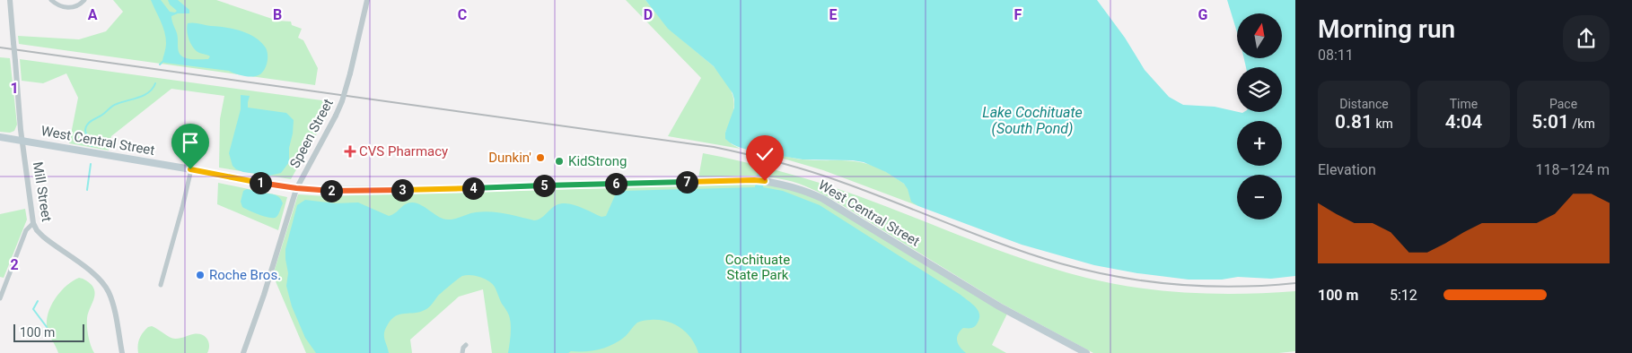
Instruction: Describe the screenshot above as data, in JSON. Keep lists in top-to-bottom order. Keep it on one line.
{"streets":{"main road":["West Central Street"],"street":["Speen Street","Mill Street"]},"crossings":[["Speen Street","West Central Street"],["West Central Street","Mill Street"]],"water":["Lake Cochituate (South Pond)"],"parks":["Cochituate State Park"],"places":{"health":["CVS Pharmacy"],"other":["Dunkin'","KidStrong","Roche Bros."]},"scale_bar":"100 m","north":"top","page":{"heading":["Morning run","08:11"],"map_buttons":["+","−"],"stats":[["Distance","0.81 km"],["Time","4:04"],["Pace","5:01 /km"]],"chart":["Elevation","118–124 m"],"pins":["7","1","6","5","4","3","2"],"list":[{"name":"100 m","note":"5:12"}],"scale":"100 m"},"grid":{"columns":["A","B","C","D","E","F","G"],"rows":["1","2"]}}
